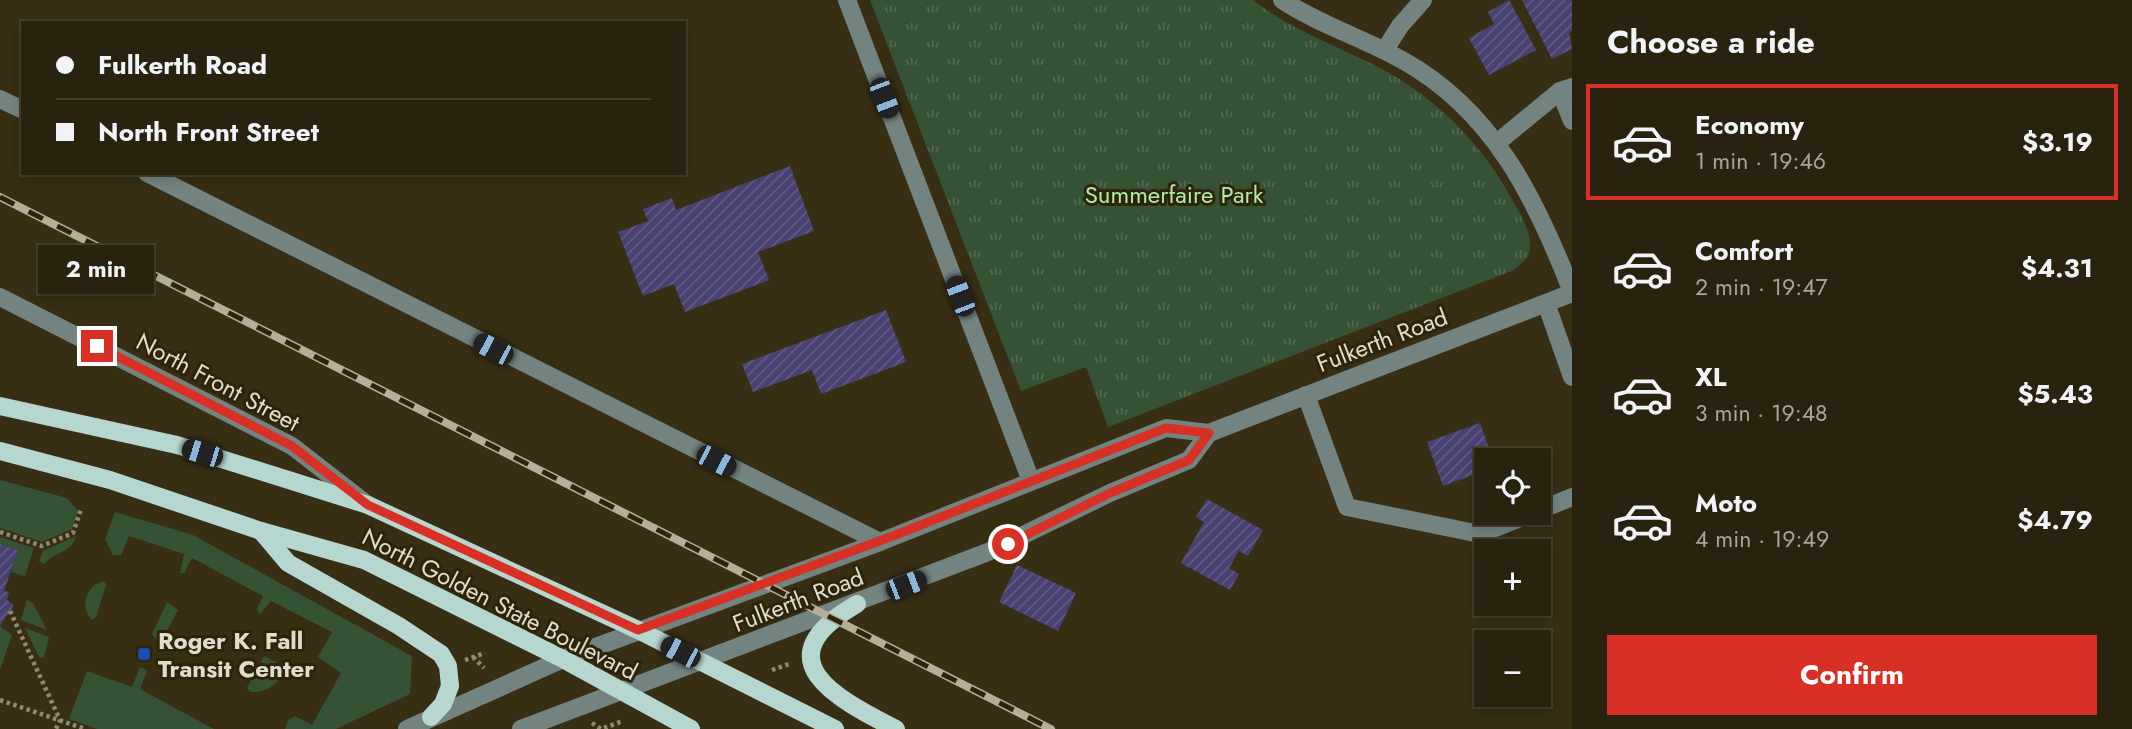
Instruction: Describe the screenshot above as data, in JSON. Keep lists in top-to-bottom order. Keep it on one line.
{"streets":{"main road":["North Golden State Boulevard"],"street":["Fulkerth Road","North Front Street"]},"crossings":[["Fulkerth Road","North Golden State Boulevard"],["North Front Street","North Golden State Boulevard"]],"parks":["Summerfaire Park"],"places":{"transit":["Roger K. Fall Transit Center"]},"page":{"heading":"Choose a ride","banner":["Fulkerth Road","North Front Street"],"list":[{"name":"Economy","note":"1 min · 19:46","value":"$3.19"},{"name":"Comfort","note":"2 min · 19:47","value":"$4.31"},{"name":"XL","note":"3 min · 19:48","value":"$5.43"},{"name":"Moto","note":"4 min · 19:49","value":"$4.79"}],"bubble":"2 min","map_buttons":["+","−"],"buttons":"Confirm"}}
